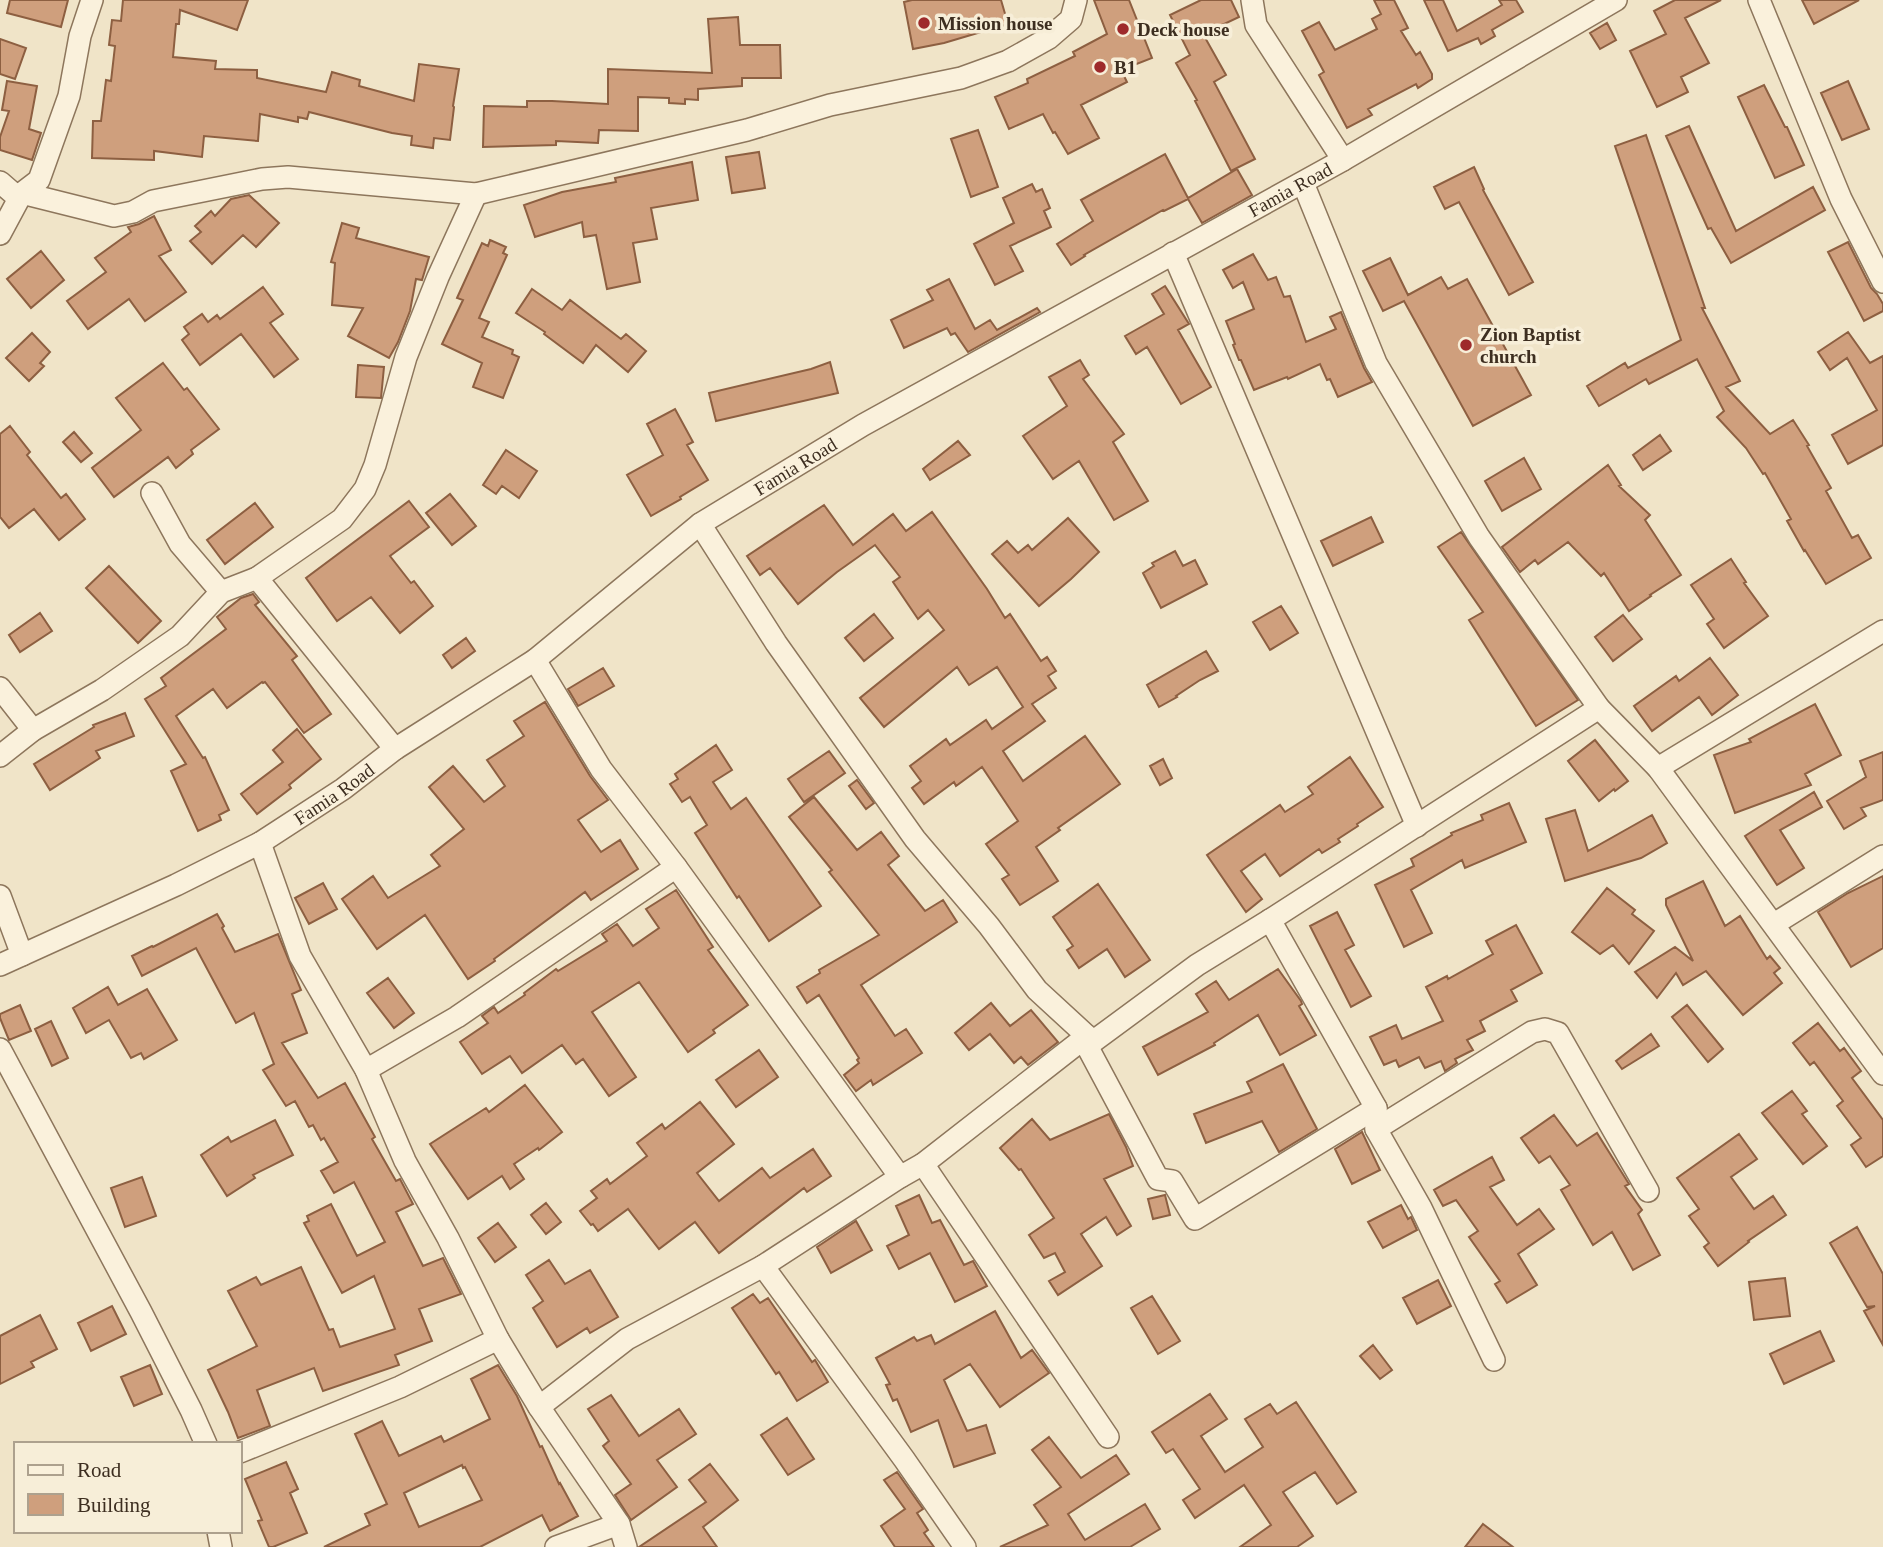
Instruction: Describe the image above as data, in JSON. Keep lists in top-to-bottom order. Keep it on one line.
{"streets":{"street":["Famia Road"]},"places":["Mission house","Deck house","B1","Zion Baptist church"],"legend":["Road","Building"]}
